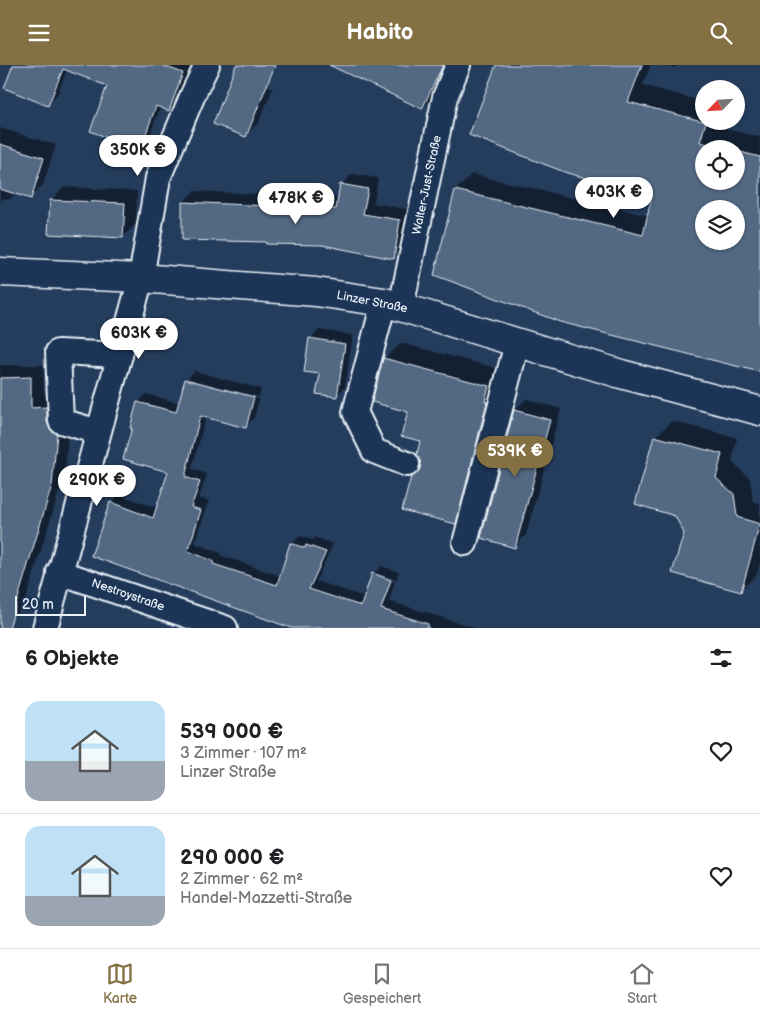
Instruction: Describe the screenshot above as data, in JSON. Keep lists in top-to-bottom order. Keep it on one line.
{"streets":{"main road":["Linzer Straße"],"street":["Walter-Just-Straße","Nestroystraße"]},"crossings":[["Walter-Just-Straße","Linzer Straße"]],"scale_bar":"20 m","north":"bottom left","page":{"header":"Habito","price":["350K €","403K €","478K €","603K €","539K €","290K €"],"scale":"20 m","heading":"6 Objekte","list":[{"name":"539 000 €","note":"3 Zimmer · 107 m² · Linzer Straße"},{"name":"290 000 €","note":"2 Zimmer · 62 m² · Handel-Mazzetti-Straße"}],"tabs":["Karte","Gespeichert","Start"]}}
